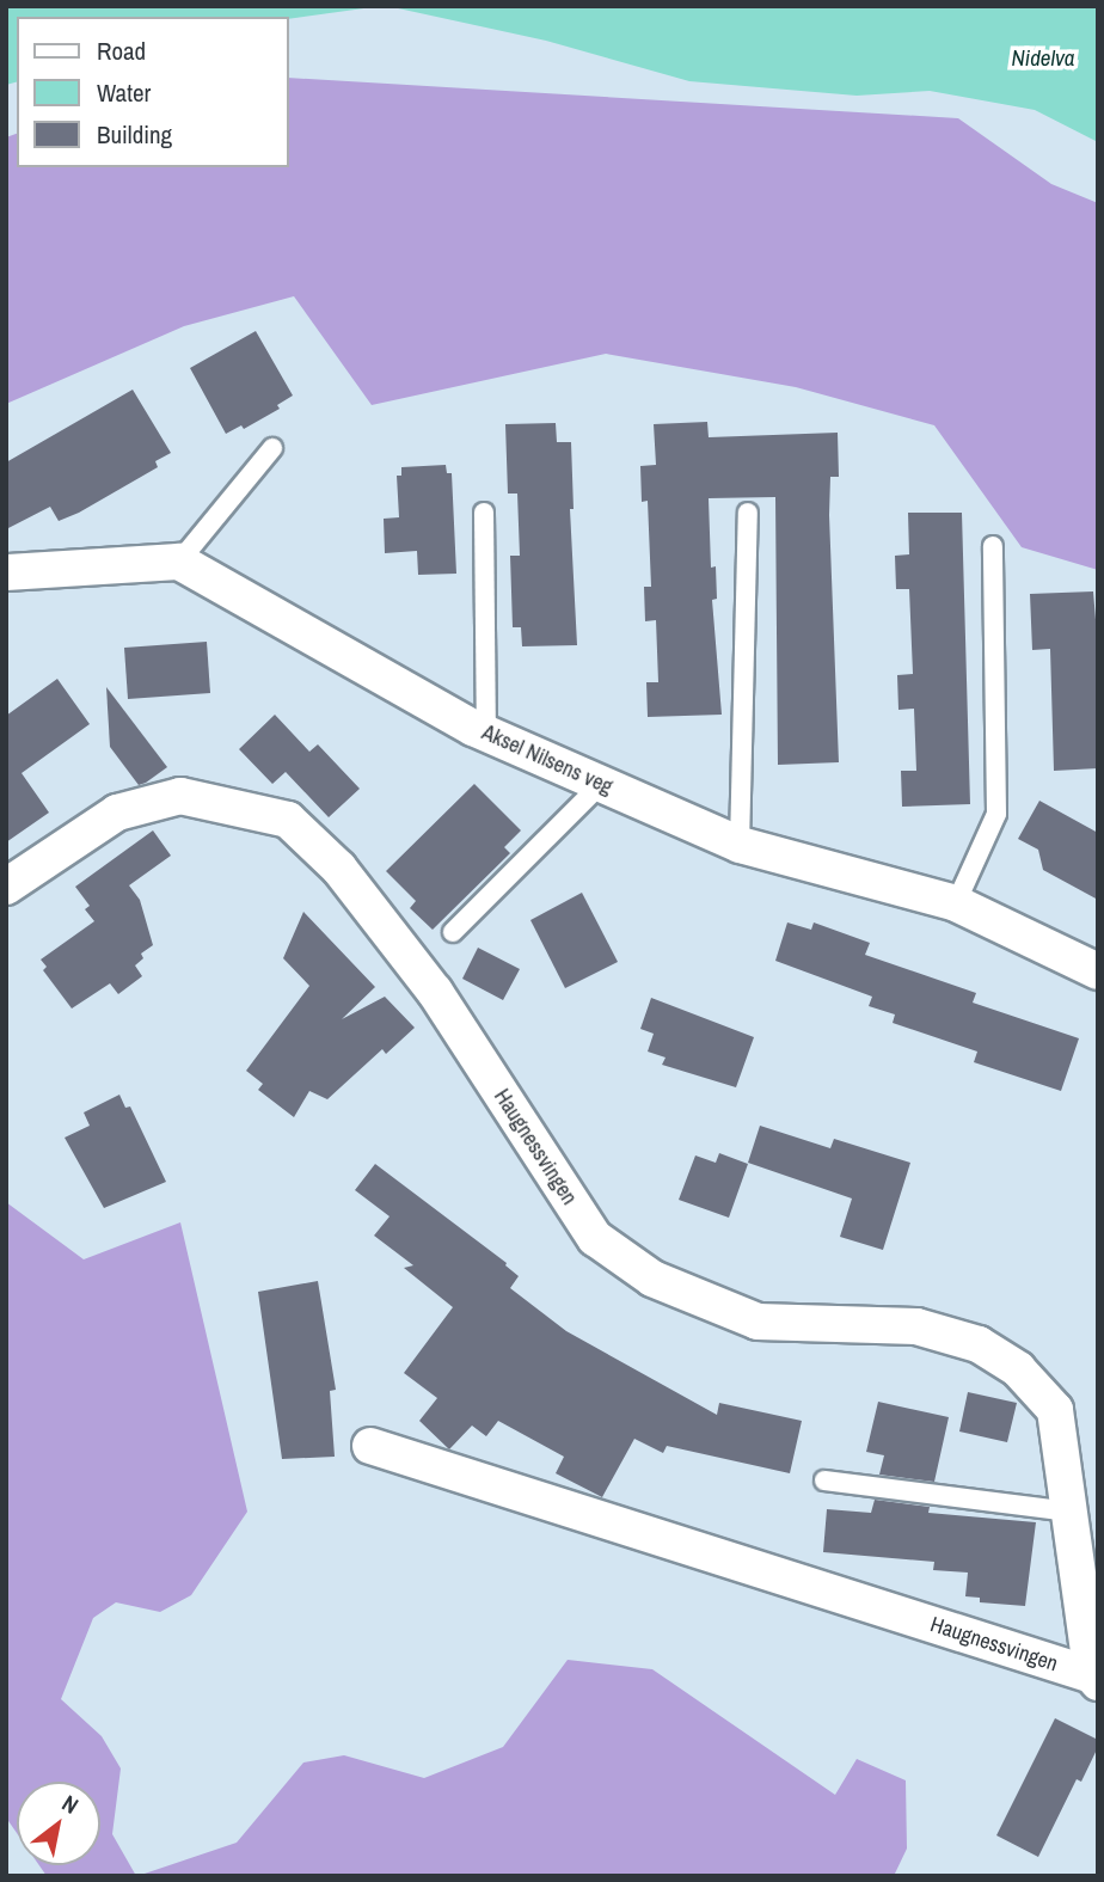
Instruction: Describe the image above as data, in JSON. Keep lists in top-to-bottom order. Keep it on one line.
{"streets":{"street":["Aksel Nilsens veg","Haugnessvingen"]},"water":["Nidelva"],"legend":["Road","Water","Building"],"north":"top right"}
